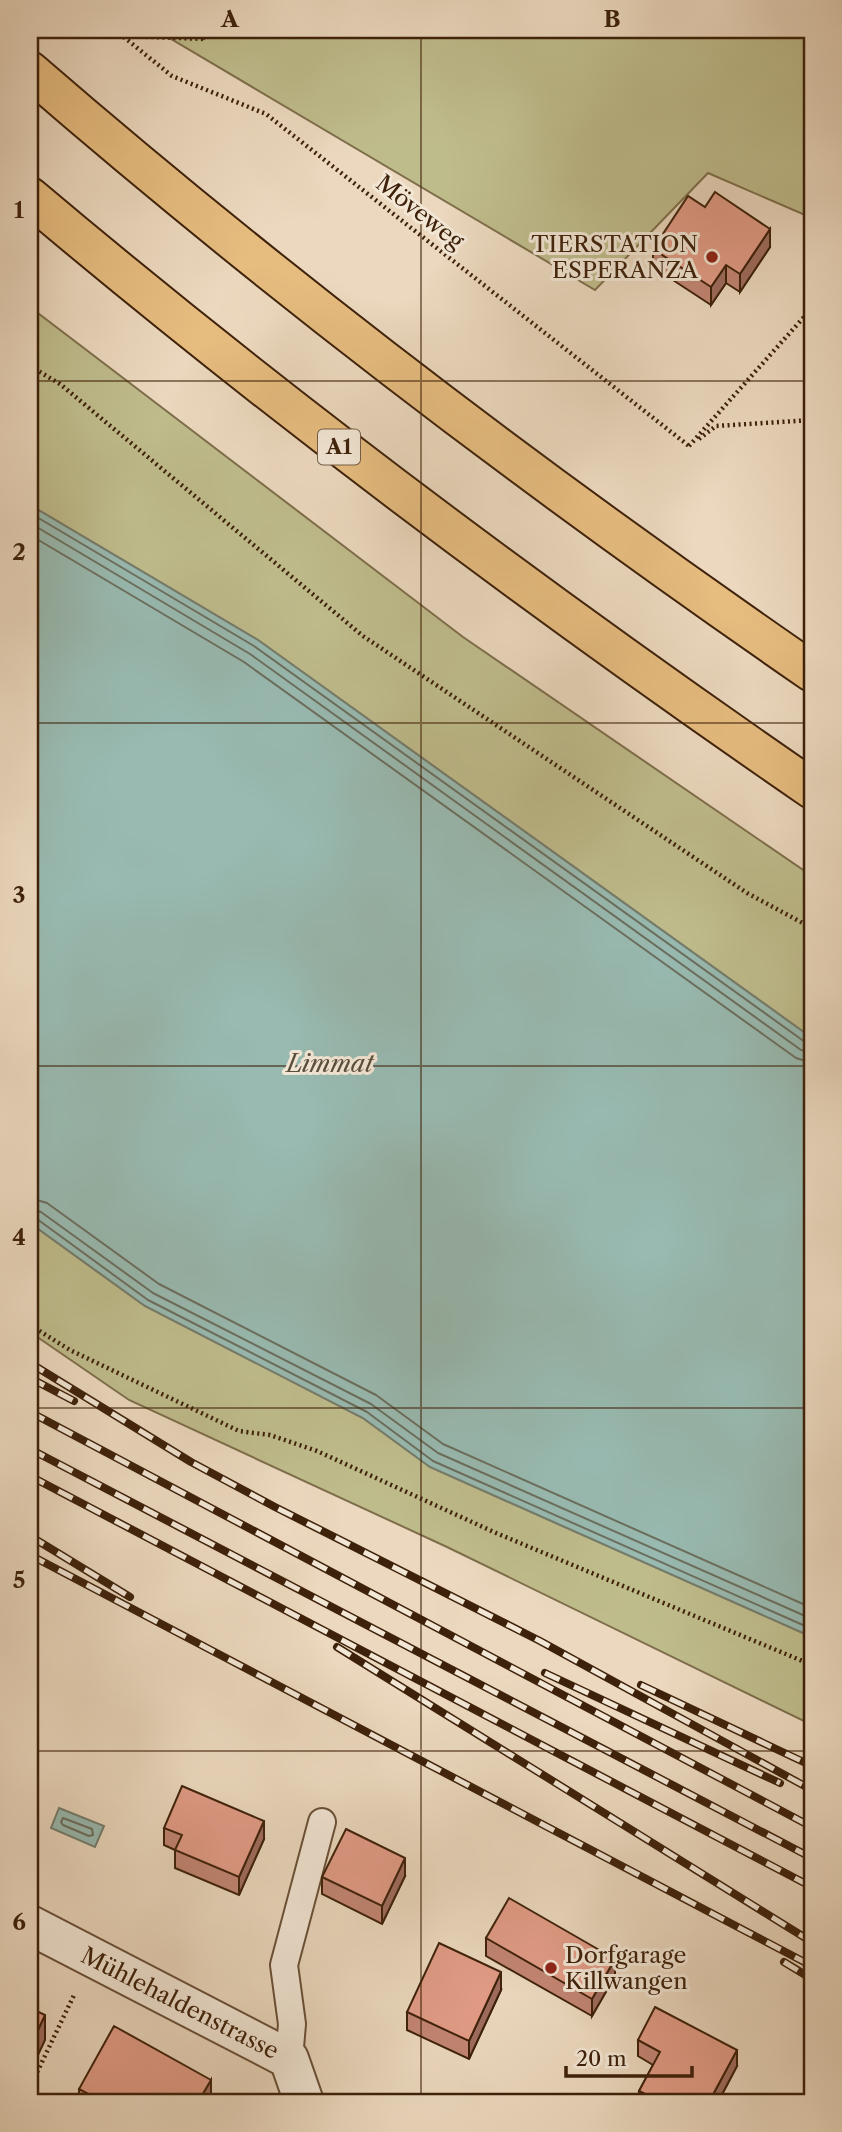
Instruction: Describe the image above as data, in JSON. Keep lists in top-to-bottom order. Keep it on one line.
{"streets":{"highway":["A1"],"street":["Mühlehaldenstrasse"],"path":["Möveweg"]},"water":["Limmat"],"places":["TIERSTATION ESPERANZA","Dorfgarage Killwangen"],"scale_bar":"20 m","grid":{"columns":["A","B"],"rows":["1","2","3","4","5","6"]}}
